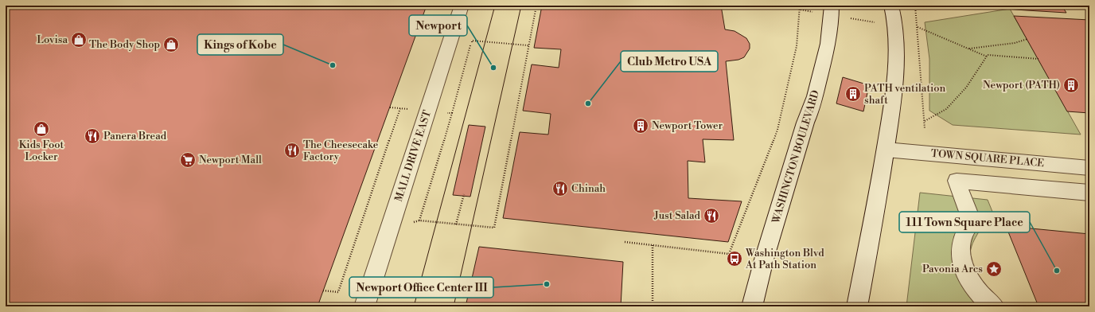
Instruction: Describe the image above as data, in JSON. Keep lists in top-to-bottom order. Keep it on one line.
{"streets":{"street":["MALL DRIVE EAST","WASHINGTON BOULEVARD","TOWN SQUARE PLACE"]},"places":{"shop":["Lovisa","The Body Shop","Kids Foot Locker"],"other":["Kings of Kobe","Newport","Club Metro USA","111 Town Square Place","Newport Office Center III"],"building":["Newport (PATH)","PATH ventilation shaft","Newport Tower"],"restaurant":["Panera Bread","The Cheesecake Factory","Chinah","Just Salad"],"supermarket":["Newport Mall"],"bus stop":["Washington Blvd At Path Station"],"place":["Pavonia Arcs"]}}
